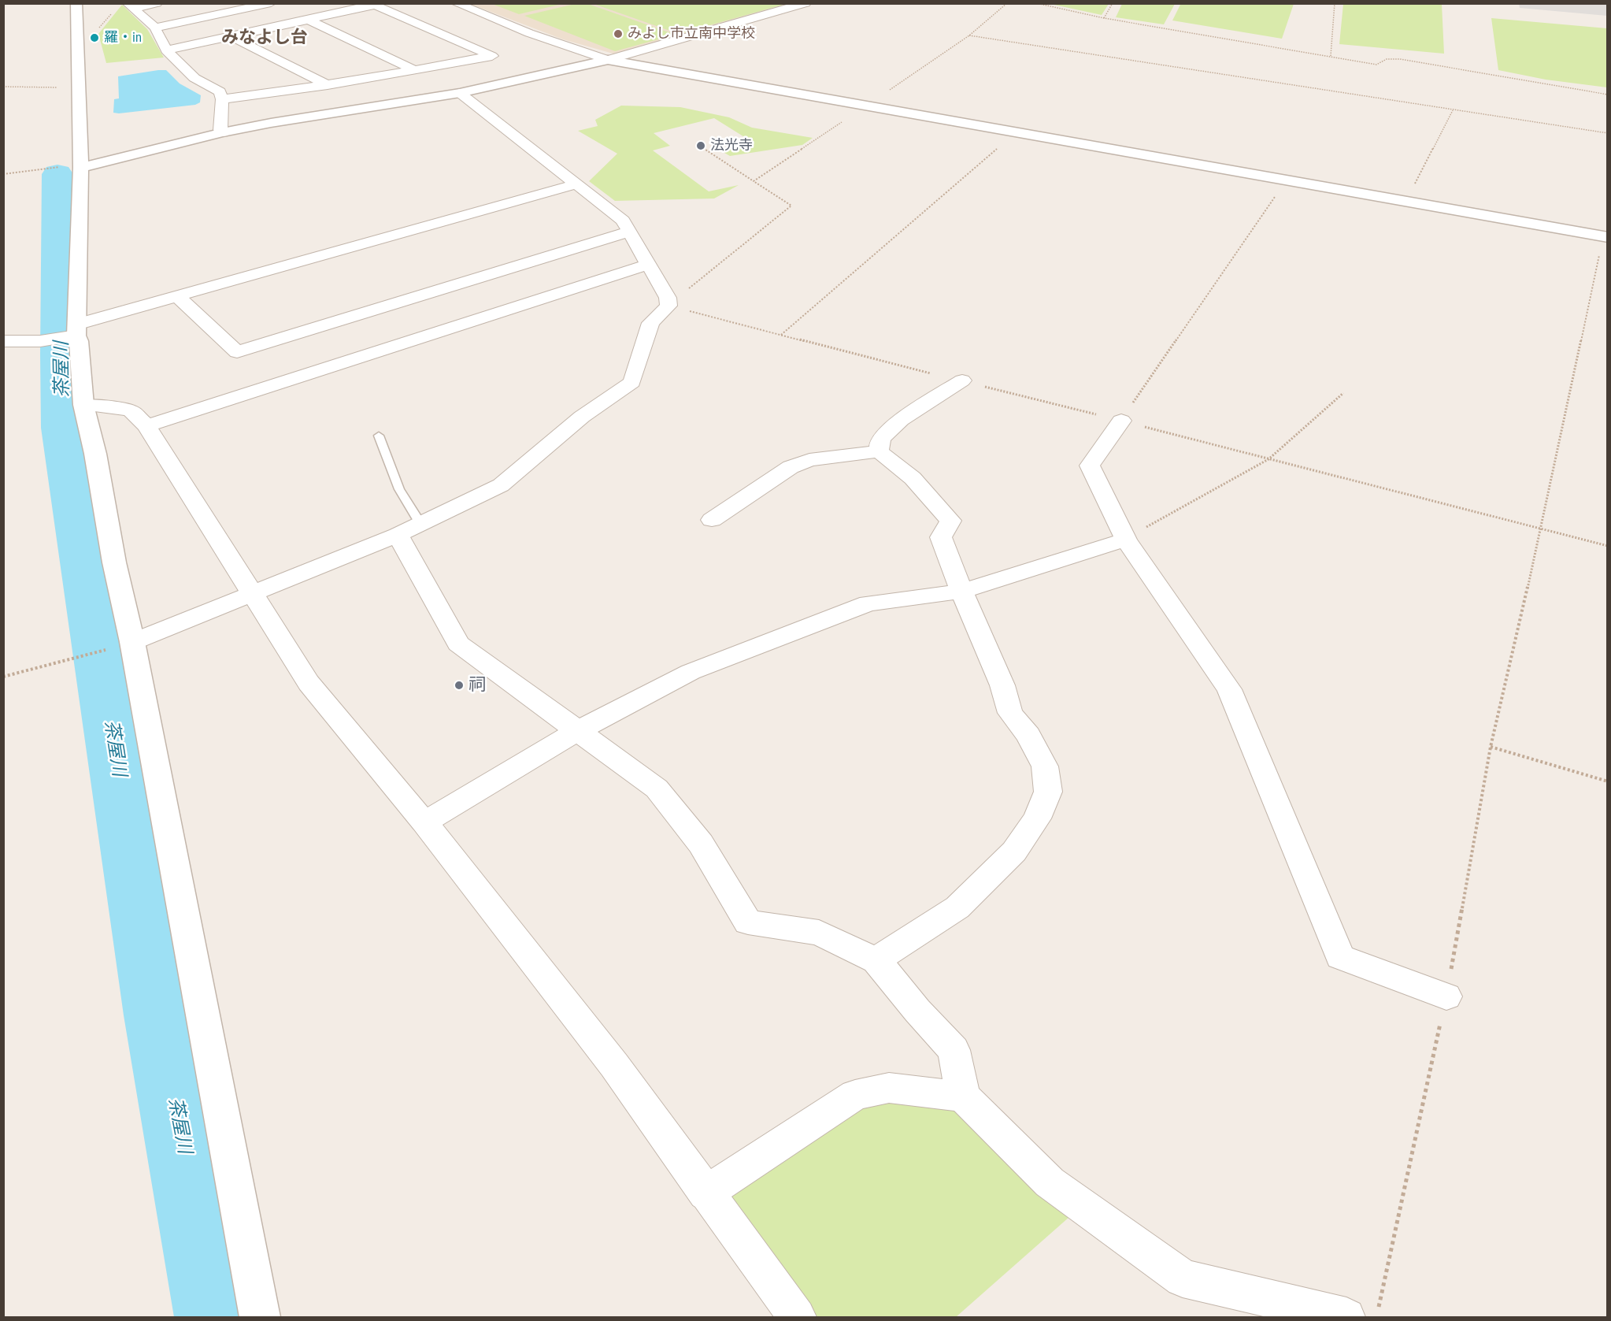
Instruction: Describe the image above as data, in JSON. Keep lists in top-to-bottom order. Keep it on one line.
{"districts":["みなよし台"],"water":["茶屋川"],"places":["みよし市立南中学校","羅・in","法光寺","祠"]}
